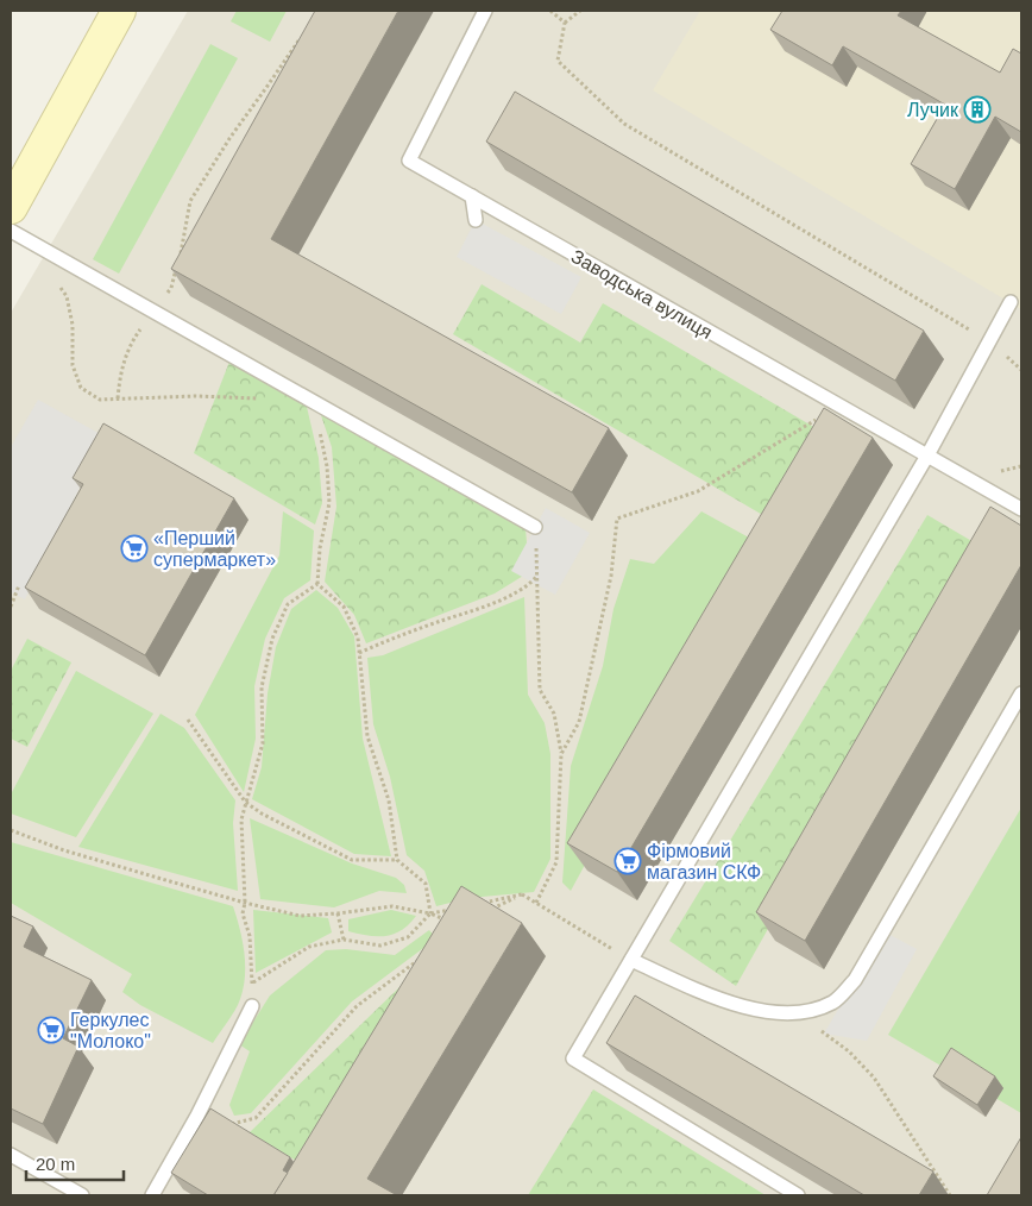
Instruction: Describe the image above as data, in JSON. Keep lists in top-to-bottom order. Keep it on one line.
{"streets":{"lane":["Заводська вулиця"]},"places":{"building":["Лучик"],"supermarket":["«Перший супермаркет»","Фірмовий магазин СКФ","Геркулес \"Молоко\""]},"scale_bar":"20 m"}
